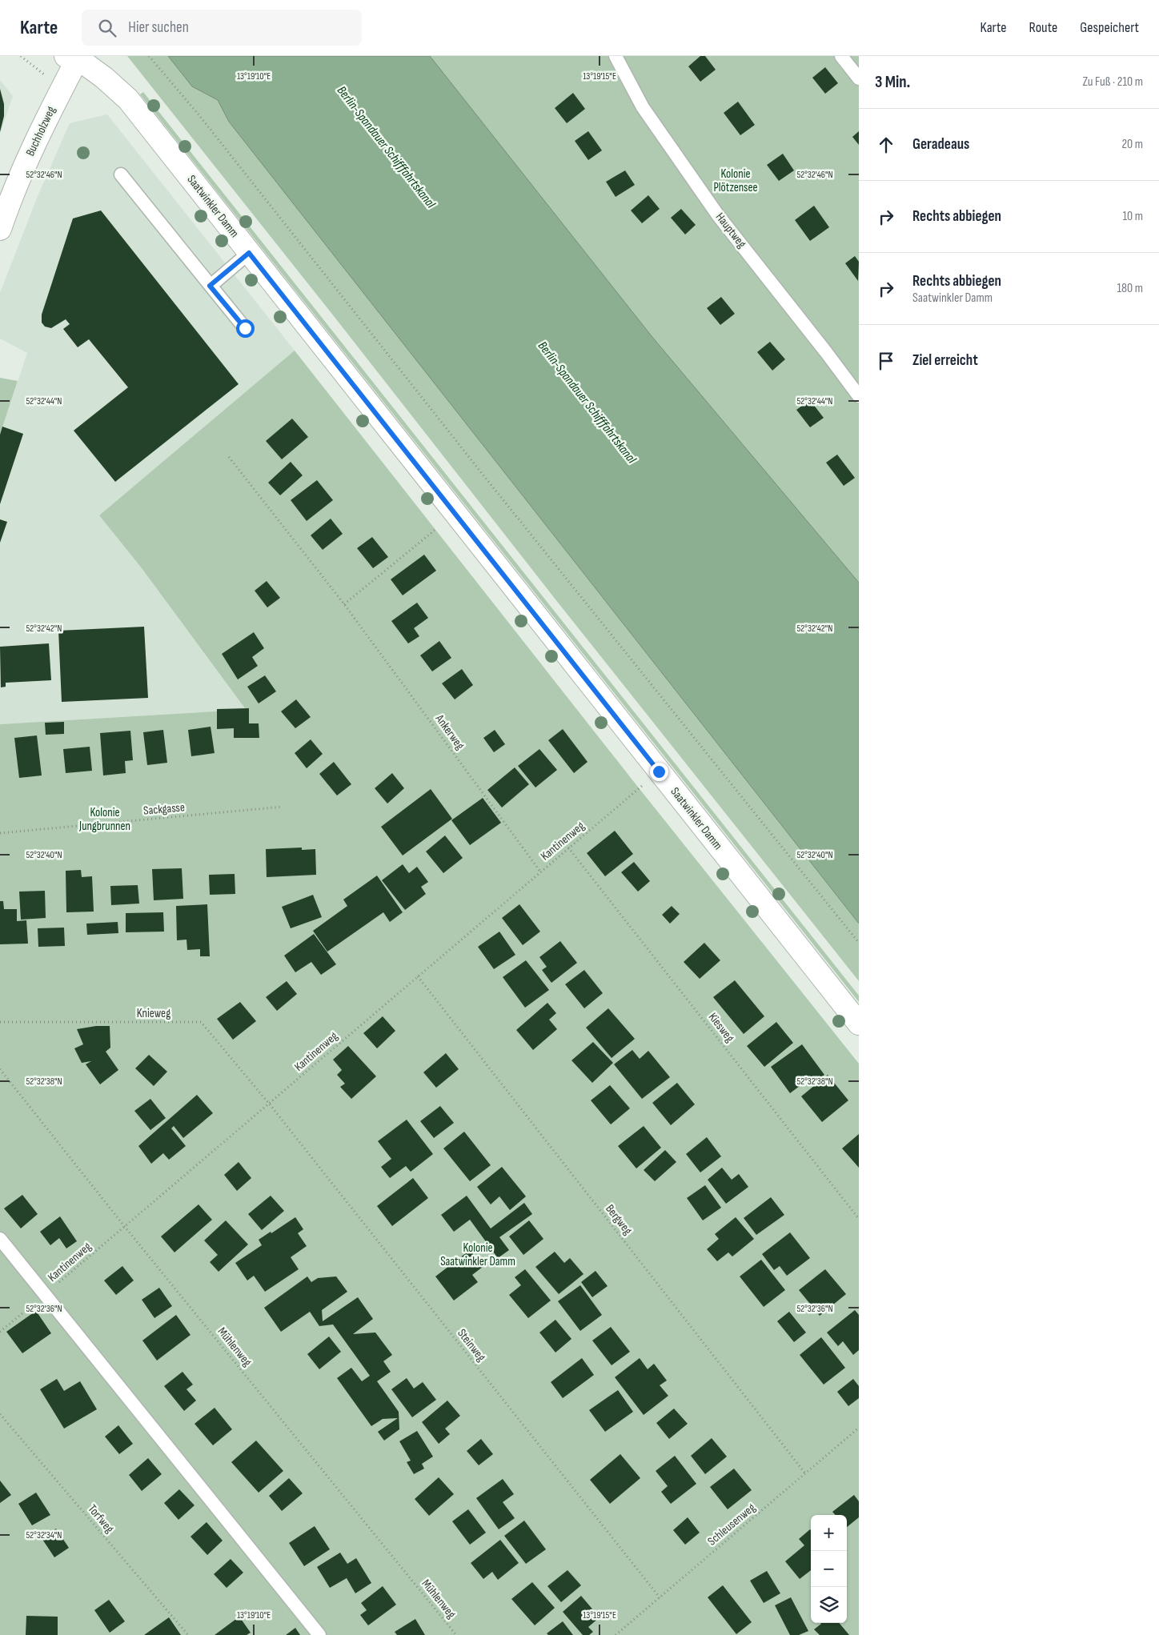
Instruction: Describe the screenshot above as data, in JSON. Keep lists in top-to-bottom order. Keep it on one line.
{"streets":{"main road":["Buchholzweg","Saatwinkler Damm"],"lane":["Hauptweg"],"path":["Ankerweg","Sackgasse","Kantinenweg","Knieweg","Kiesweg","Bergweg","Steinweg","Mühlenweg","Torfweg","Schleusenweg"]},"crossings":[["Buchholzweg","Saatwinkler Damm"],["Ankerweg","Kantinenweg"],["Kantinenweg","Knieweg"],["Kantinenweg","Kiesweg"],["Kantinenweg","Bergweg"],["Kantinenweg","Steinweg"],["Kantinenweg","Mühlenweg"],["Knieweg","Steinweg"],["Bergweg","Schleusenweg"],["Steinweg","Schleusenweg"]],"water":["Berlin-Spandauer Schifffahrtskanal"],"parks":["Kolonie Plötzensee","Kolonie Jungbrunnen","Kolonie Saatwinkler Damm"],"page":{"header":"Karte","search":"Hier suchen","nav":["Karte","Route","Gespeichert"],"heading":["3 Min.","Zu Fuß · 210 m"],"list":[["Geradeaus","20 m"],["Rechts abbiegen","10 m"],["Rechts abbiegen","Saatwinkler Damm","180 m"],"Ziel erreicht"],"map_buttons":["+","−"]},"coordinates":["13°19'10\"E","13°19'15\"E","52°32'46\"N","52°32'44\"N","52°32'42\"N","52°32'40\"N","52°32'38\"N","52°32'36\"N","52°32'34\"N"]}
